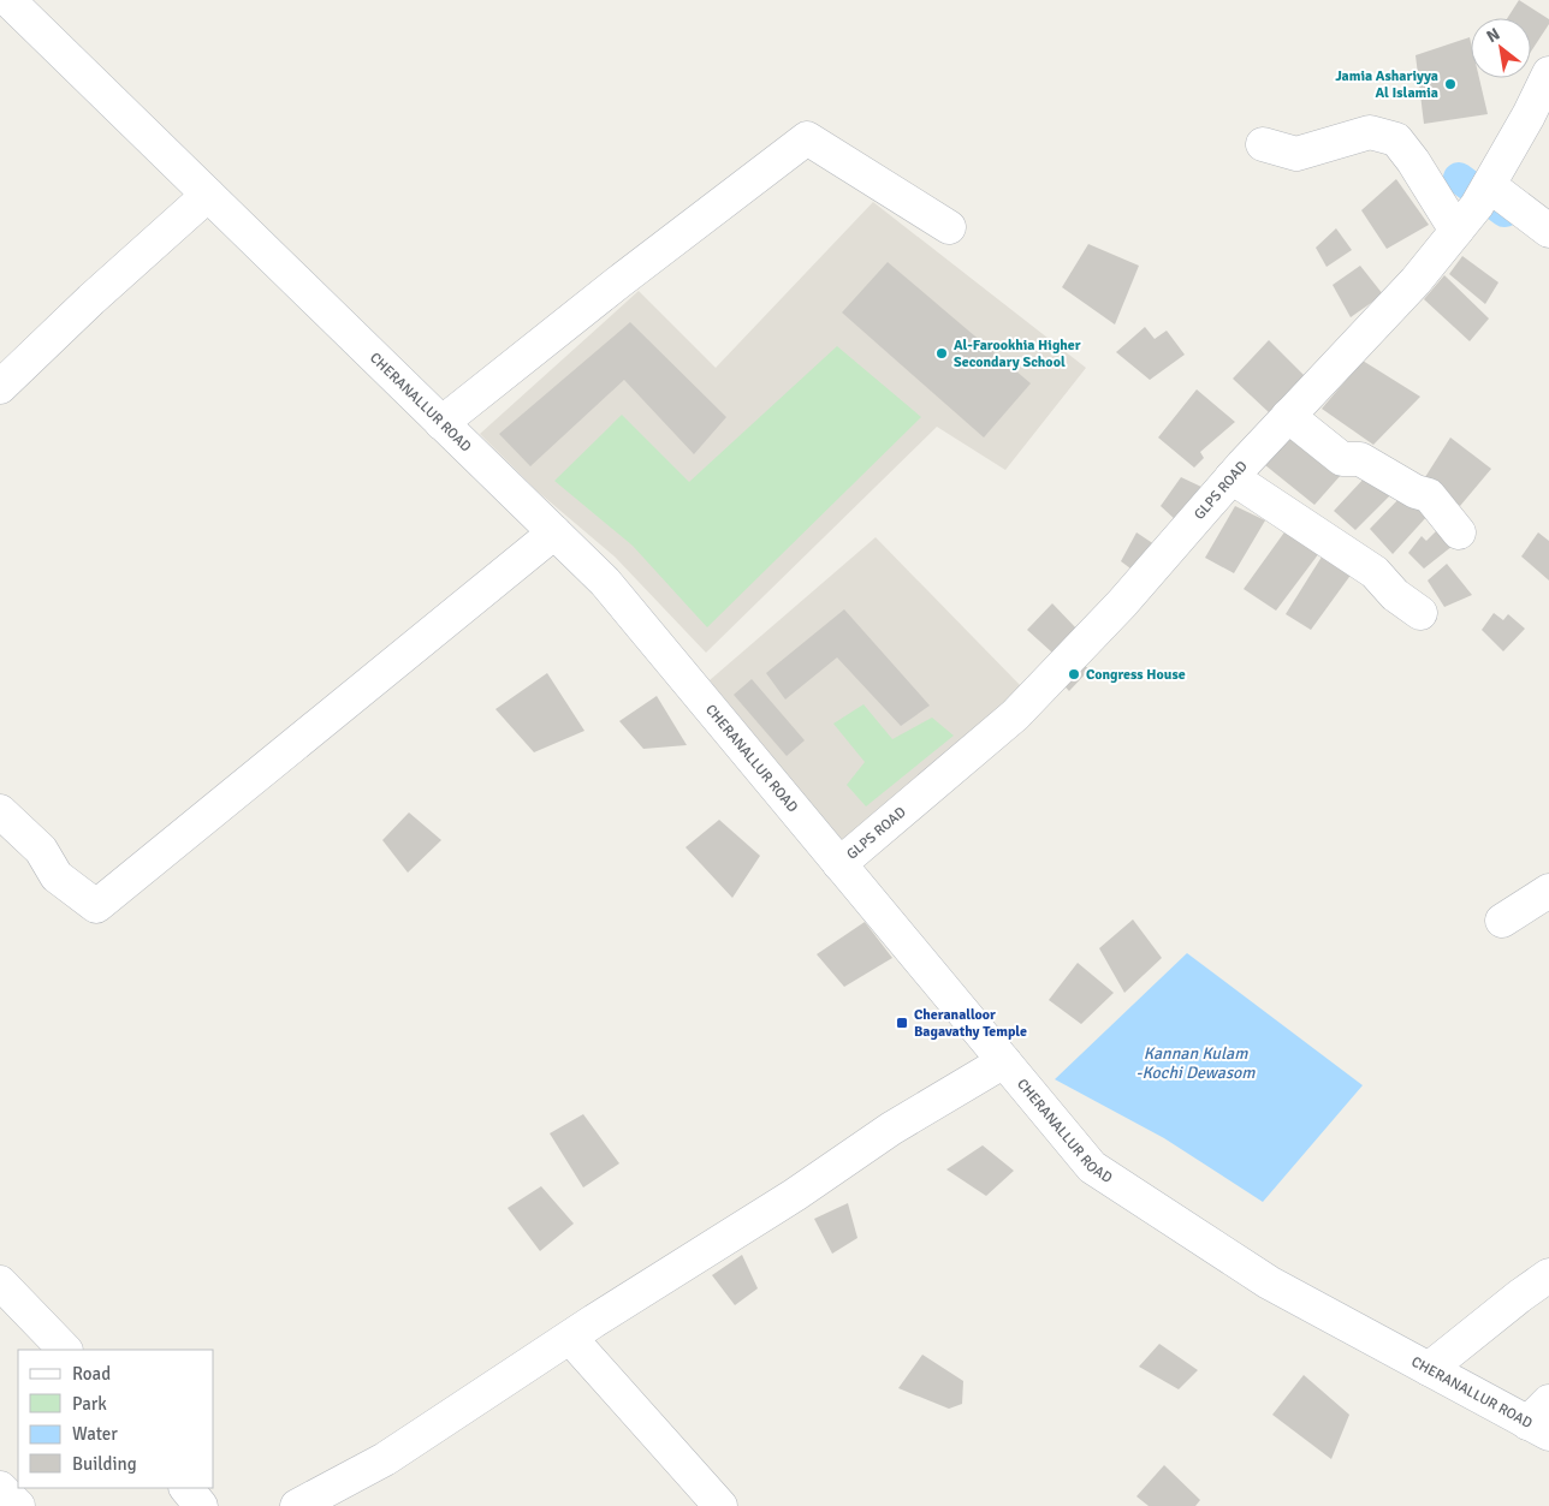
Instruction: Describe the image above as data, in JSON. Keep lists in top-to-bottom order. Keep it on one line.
{"streets":{"street":["CHERANALLUR ROAD","GLPS ROAD"]},"crossings":[["CHERANALLUR ROAD","GLPS ROAD"]],"water":["Kannan Kulam -Kochi Dewasom"],"places":{"other":["Jamia Ashariyya Al Islamia","Al-Farookhia Higher Secondary School","Congress House"],"transit":["Cheranalloor Bagavathy Temple"]},"legend":["Road","Park","Water","Building"],"north":"top left"}
